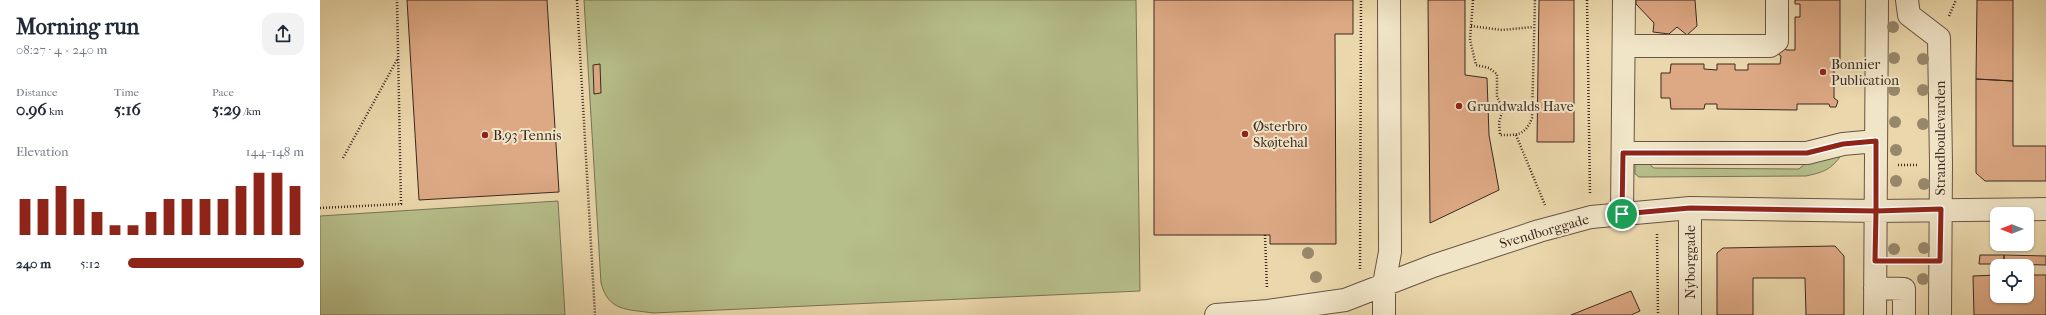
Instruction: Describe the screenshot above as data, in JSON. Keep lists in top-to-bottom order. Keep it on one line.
{"streets":{"street":["Strandboulevarden","Svendborggade","Nyborggade"]},"crossings":[["Strandboulevarden","Svendborggade"],["Svendborggade","Nyborggade"]],"places":["Bonnier Publication","Grundwalds Have","Østerbro Skøjtehal","B.93 Tennis"],"north":"left","page":{"heading":["Morning run","08:27 · 4 × 240 m"],"stats":[["Distance","0.96 km"],["Time","5:16"],["Pace","5:29 /km"]],"chart":["Elevation","144–148 m"],"list":[{"name":"240 m","note":"5:12"}]}}
